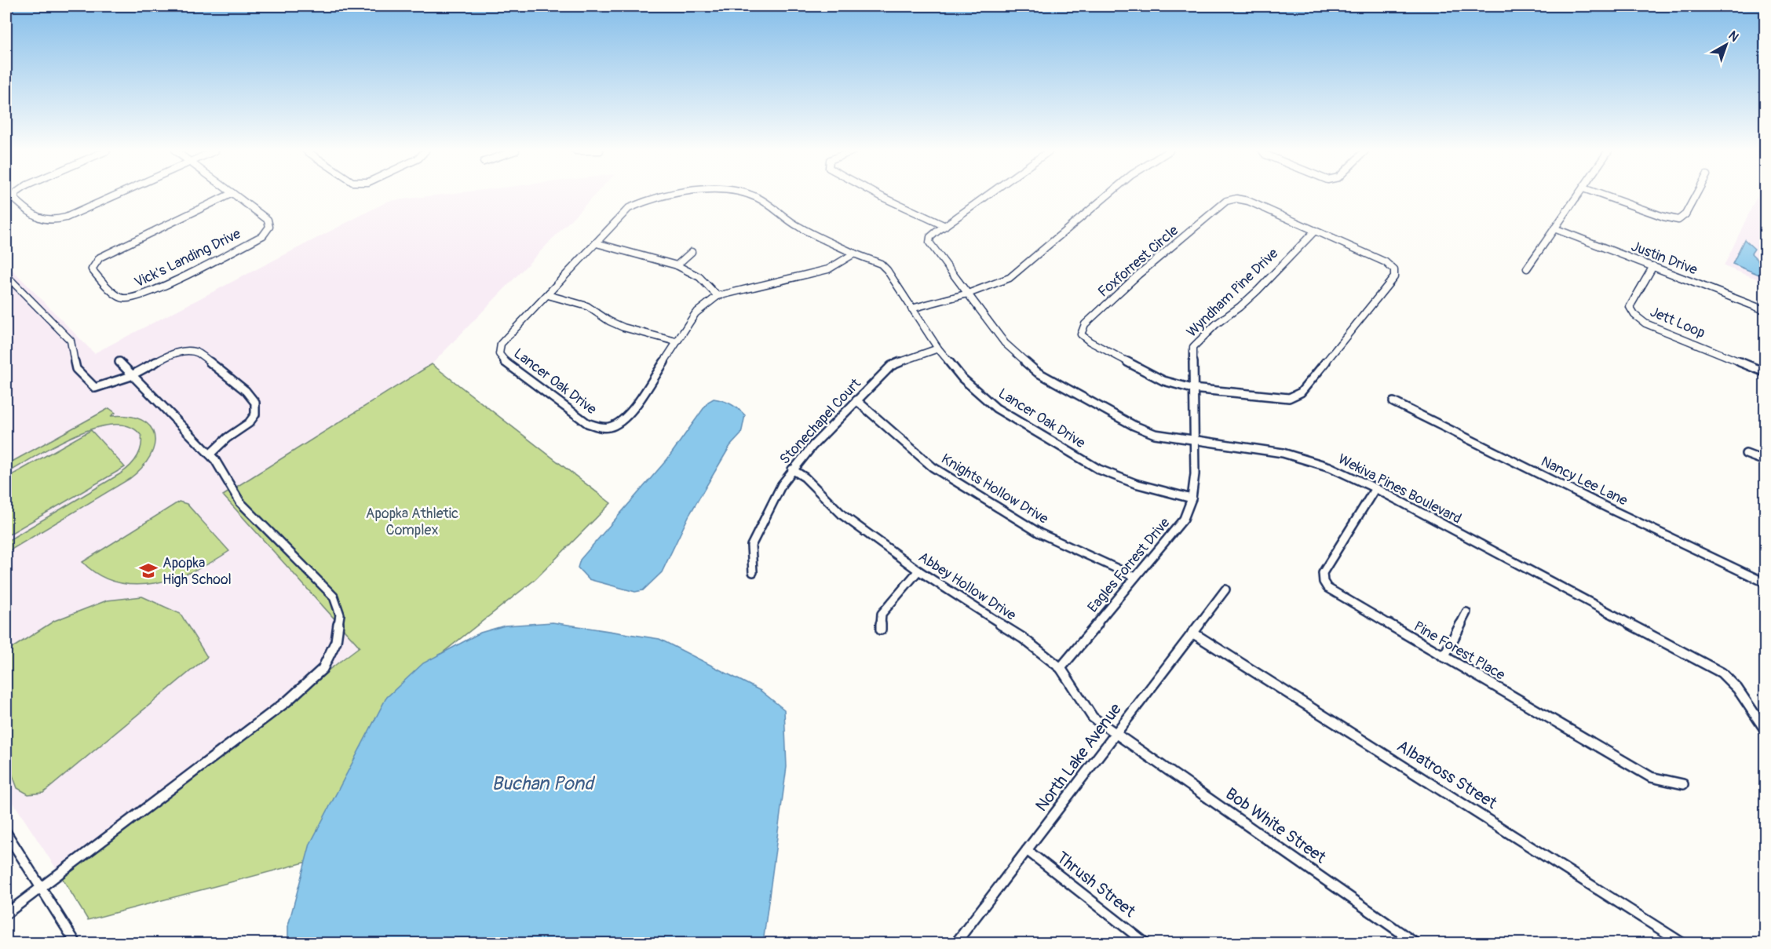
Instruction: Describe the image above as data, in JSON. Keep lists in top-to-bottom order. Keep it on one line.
{"streets":{"street":["Vick's Landing Drive","Justin Drive","Foxforrest Circle","Wyndham Pine Drive","Jett Loop","Lancer Oak Drive","Stonechapel Court","Nancy Lee Lane","Knights Hollow Drive","Wekiva Pines Boulevard","Eagles Forrest Drive","Abbey Hollow Drive","Pine Forest Place","North Lake Avenue","Albatross Street","Bob White Street","Thrush Street"]},"crossings":[["Justin Drive","Jett Loop"],["Foxforrest Circle","Wyndham Pine Drive"],["Wyndham Pine Drive","Wekiva Pines Boulevard"],["Wyndham Pine Drive","Eagles Forrest Drive"],["Lancer Oak Drive","Stonechapel Court"],["Lancer Oak Drive","Eagles Forrest Drive"],["Stonechapel Court","Knights Hollow Drive"],["Stonechapel Court","Abbey Hollow Drive"],["Knights Hollow Drive","Eagles Forrest Drive"],["Wekiva Pines Boulevard","Eagles Forrest Drive"],["Wekiva Pines Boulevard","Pine Forest Place"],["Eagles Forrest Drive","Abbey Hollow Drive"],["Abbey Hollow Drive","North Lake Avenue"],["Abbey Hollow Drive","Bob White Street"],["North Lake Avenue","Albatross Street"],["North Lake Avenue","Bob White Street"],["North Lake Avenue","Thrush Street"]],"water":["Buchan Pond"],"parks":["Apopka Athletic Complex"],"places":{"school or university":["Apopka High School"]},"north":"top right"}
